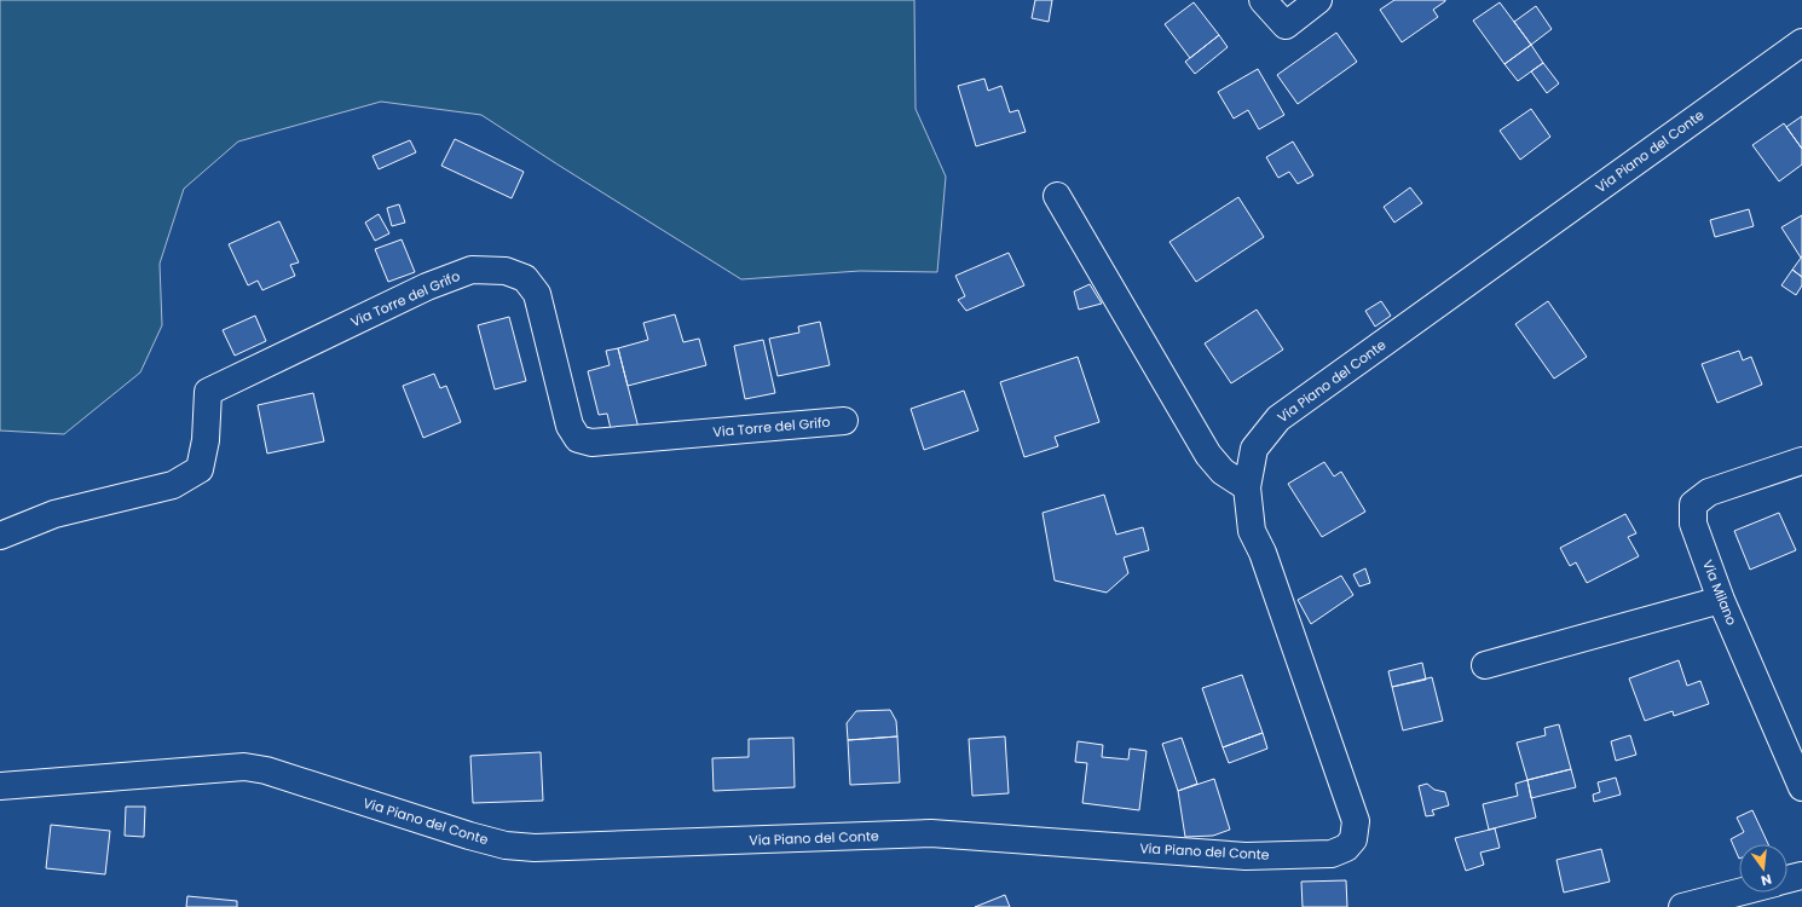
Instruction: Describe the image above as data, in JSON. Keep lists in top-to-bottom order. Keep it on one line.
{"streets":{"street":["Via Piano del Conte","Via Torre del Grifo","Via Milano"]},"north":"bottom"}
